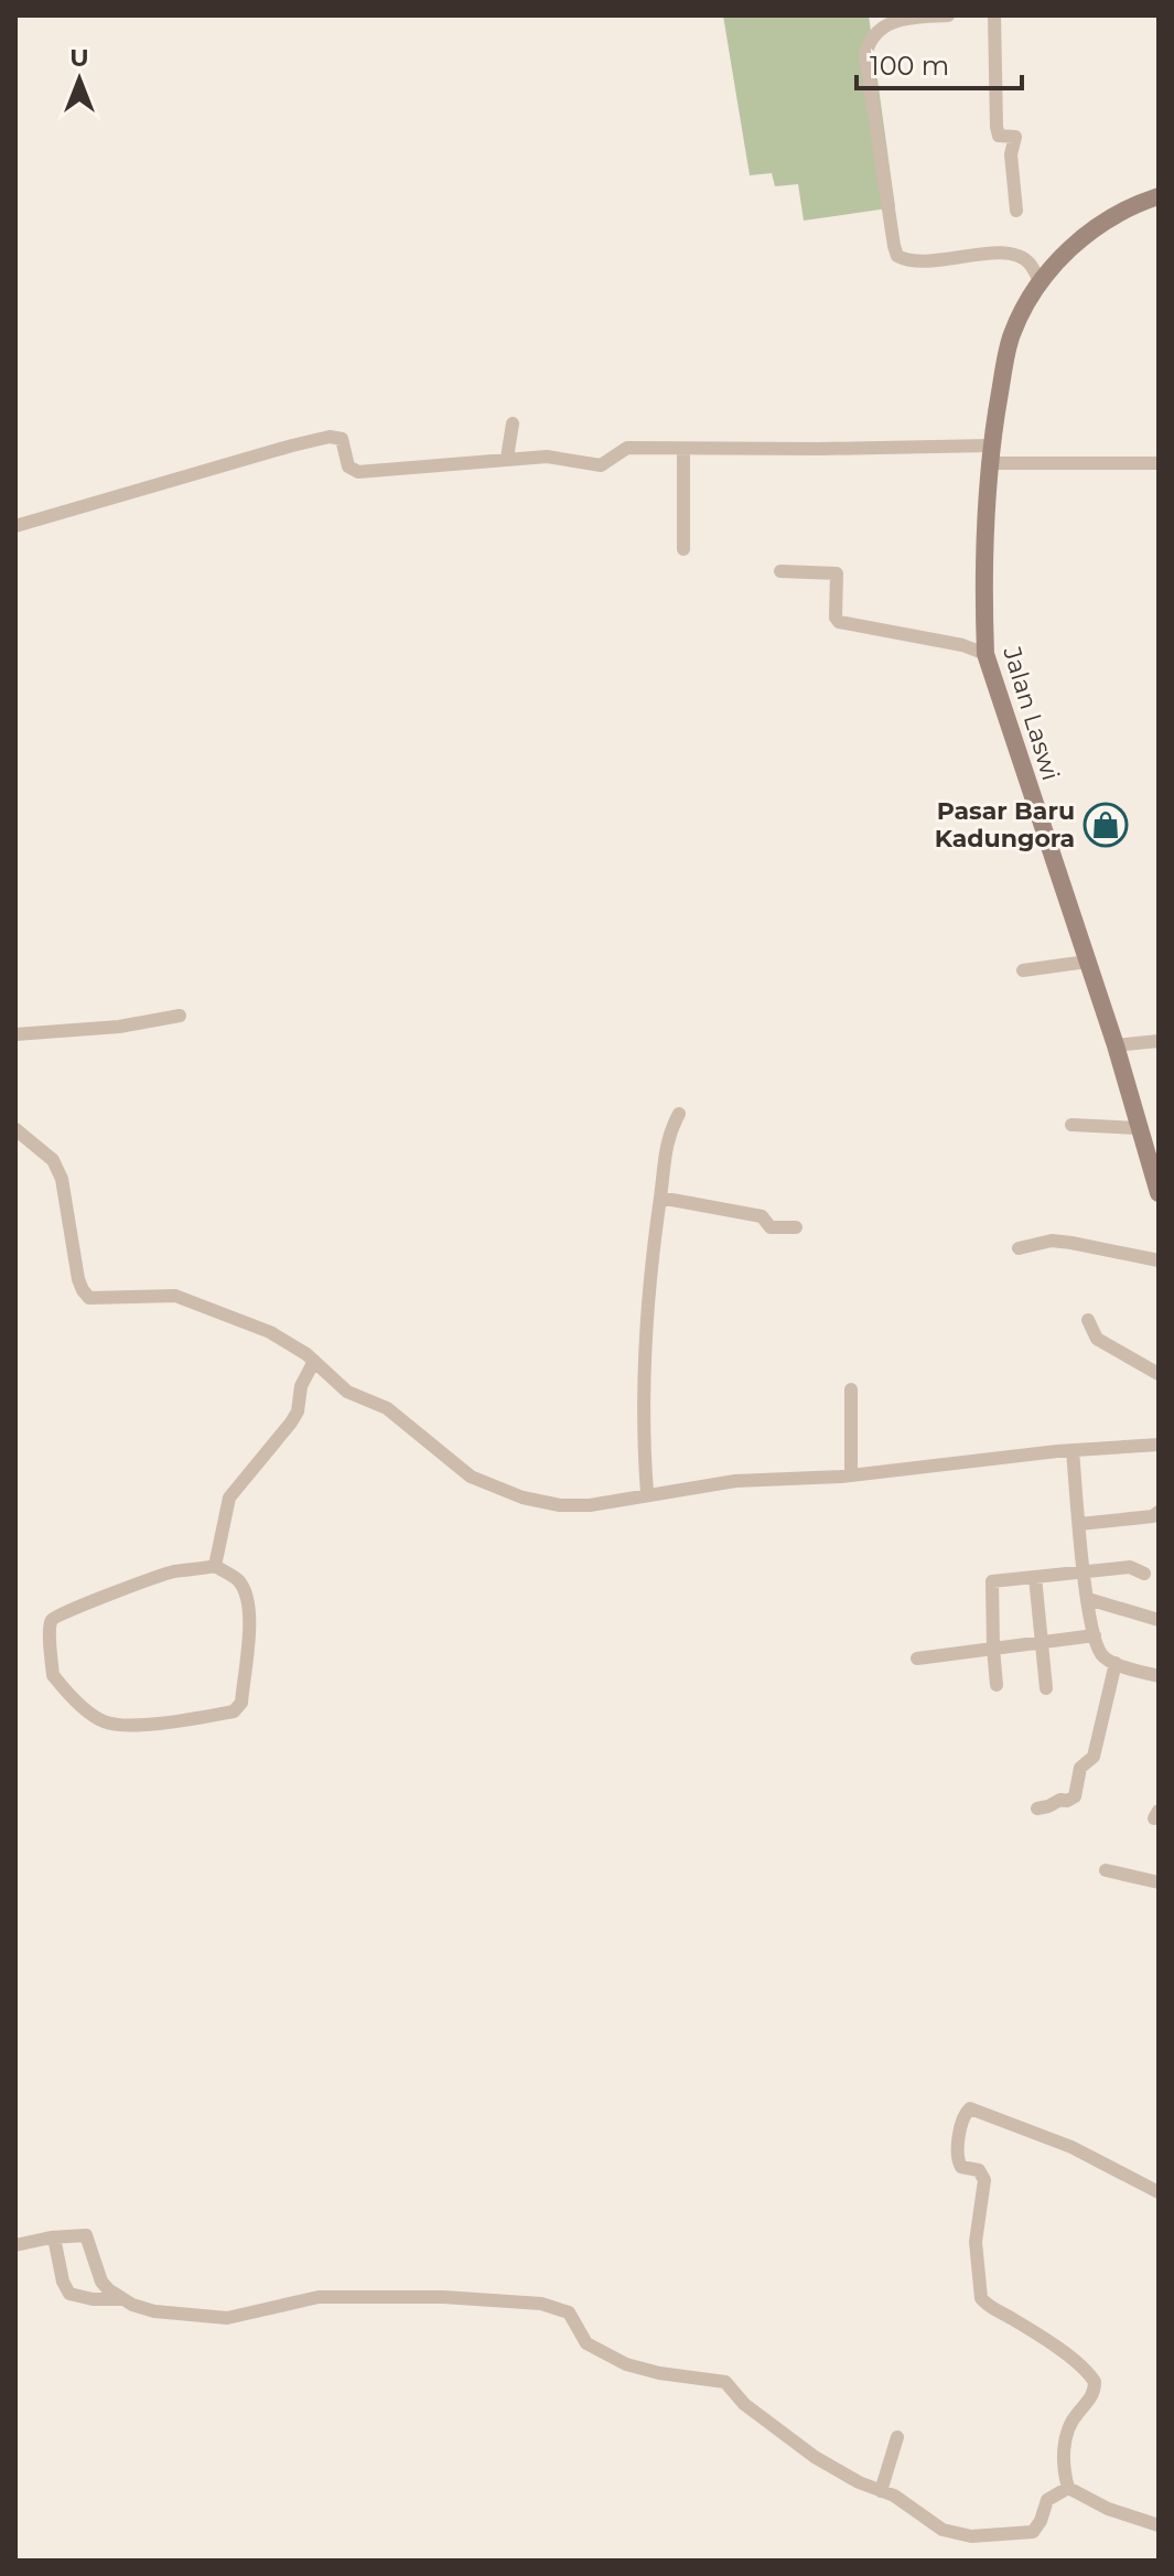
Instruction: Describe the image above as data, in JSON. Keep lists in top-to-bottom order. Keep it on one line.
{"streets":{"street":["Jalan Laswi"]},"places":{"shop":["Pasar Baru Kadungora"]},"scale_bar":"100 m","north":"top"}
